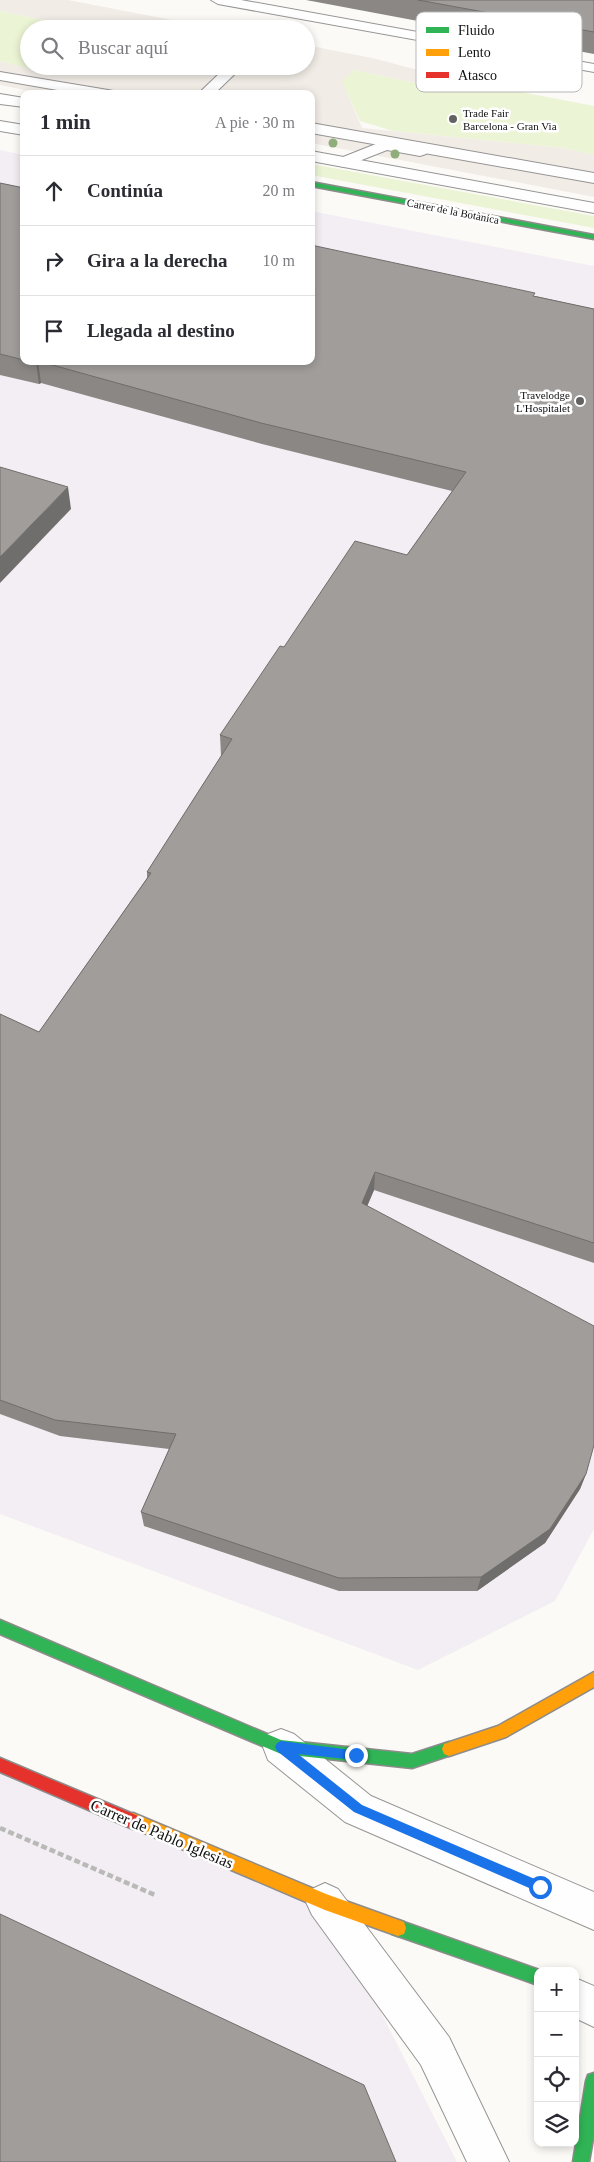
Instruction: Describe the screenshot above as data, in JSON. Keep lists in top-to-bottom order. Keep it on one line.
{"streets":{"street":["Carrer de la Botànica","Carrer de Pablo Iglesias"]},"places":["Trade Fair Barcelona - Gran Via","Travelodge L'Hospitalet"],"legend":["Fluido","Lento","Atasco"],"page":{"search":"Buscar aquí","heading":["1 min","A pie · 30 m"],"list":[["Continúa","20 m"],["Gira a la derecha","10 m"],"Llegada al destino"],"map_buttons":["+","−"]}}
